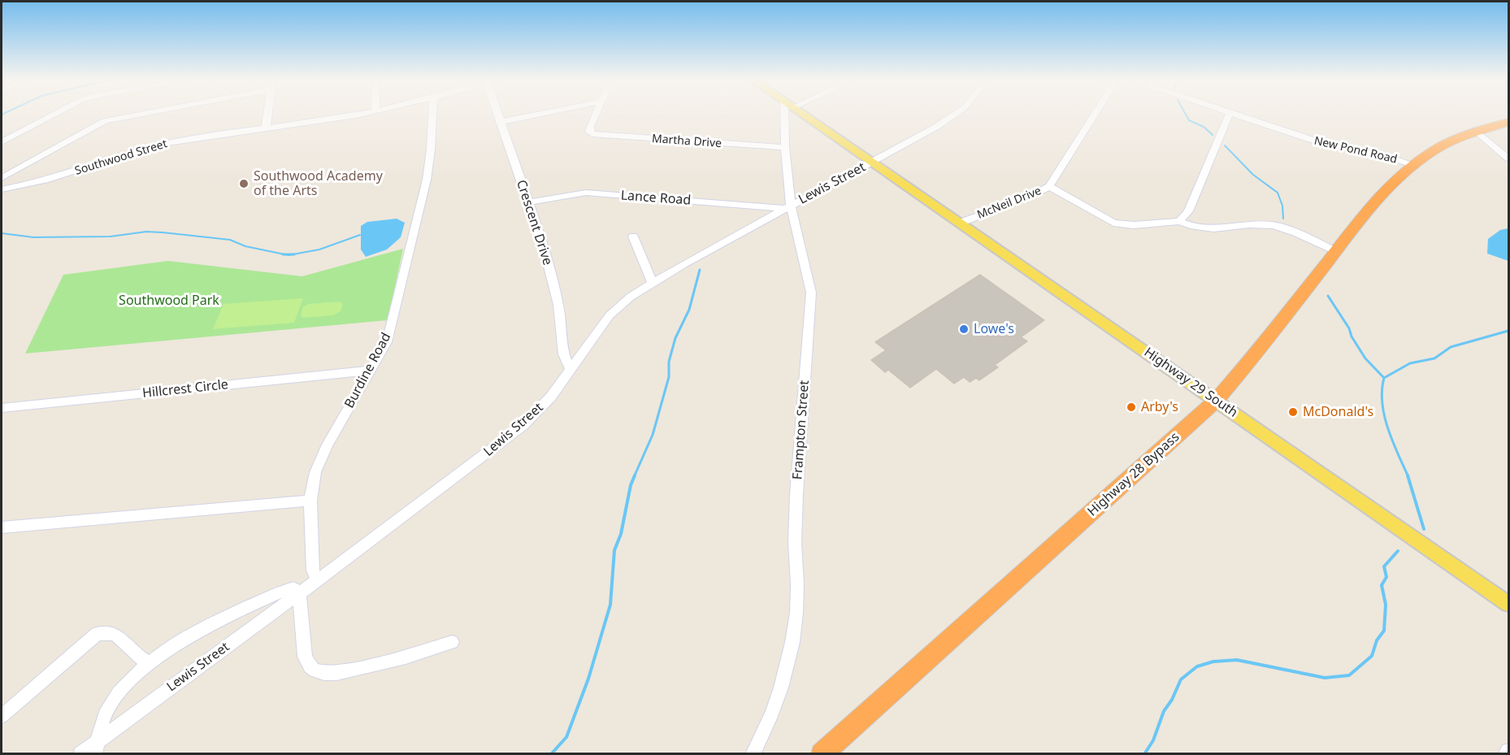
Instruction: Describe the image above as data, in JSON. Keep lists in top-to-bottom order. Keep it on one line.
{"streets":{"highway":["Highway 28 Bypass"],"main road":["Highway 29 South"],"street":["Martha Drive","New Pond Road","Southwood Street","Lewis Street","Lance Road","McNeil Drive","Crescent Drive","Burdine Road","Hillcrest Circle","Frampton Street"]},"crossings":[["Martha Drive","Frampton Street"],["New Pond Road","Highway 28 Bypass"],["Lewis Street","Lance Road"],["Lewis Street","Crescent Drive"],["Lewis Street","Burdine Road"],["Lewis Street","Highway 29 South"],["Lewis Street","Frampton Street"],["Lance Road","Crescent Drive"],["Lance Road","Frampton Street"],["McNeil Drive","Highway 29 South"],["Burdine Road","Hillcrest Circle"],["Highway 29 South","Highway 28 Bypass"]],"parks":["Southwood Park"],"places":["Southwood Academy of the Arts","Lowe's","Arby's","McDonald's"]}
